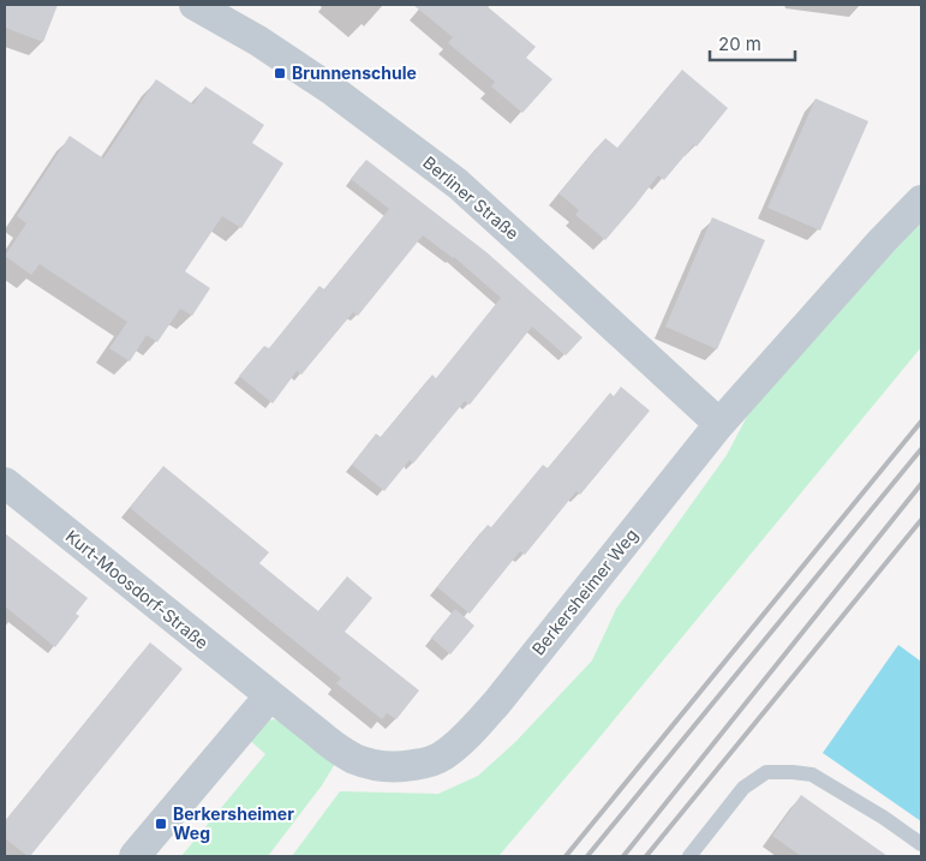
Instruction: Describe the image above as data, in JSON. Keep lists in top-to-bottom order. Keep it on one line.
{"streets":{"street":["Berliner Straße","Kurt-Moosdorf-Straße","Berkersheimer Weg"]},"crossings":[["Berliner Straße","Berkersheimer Weg"],["Kurt-Moosdorf-Straße","Berkersheimer Weg"]],"places":{"transit":["Brunnenschule","Berkersheimer Weg"]},"scale_bar":"20 m"}
